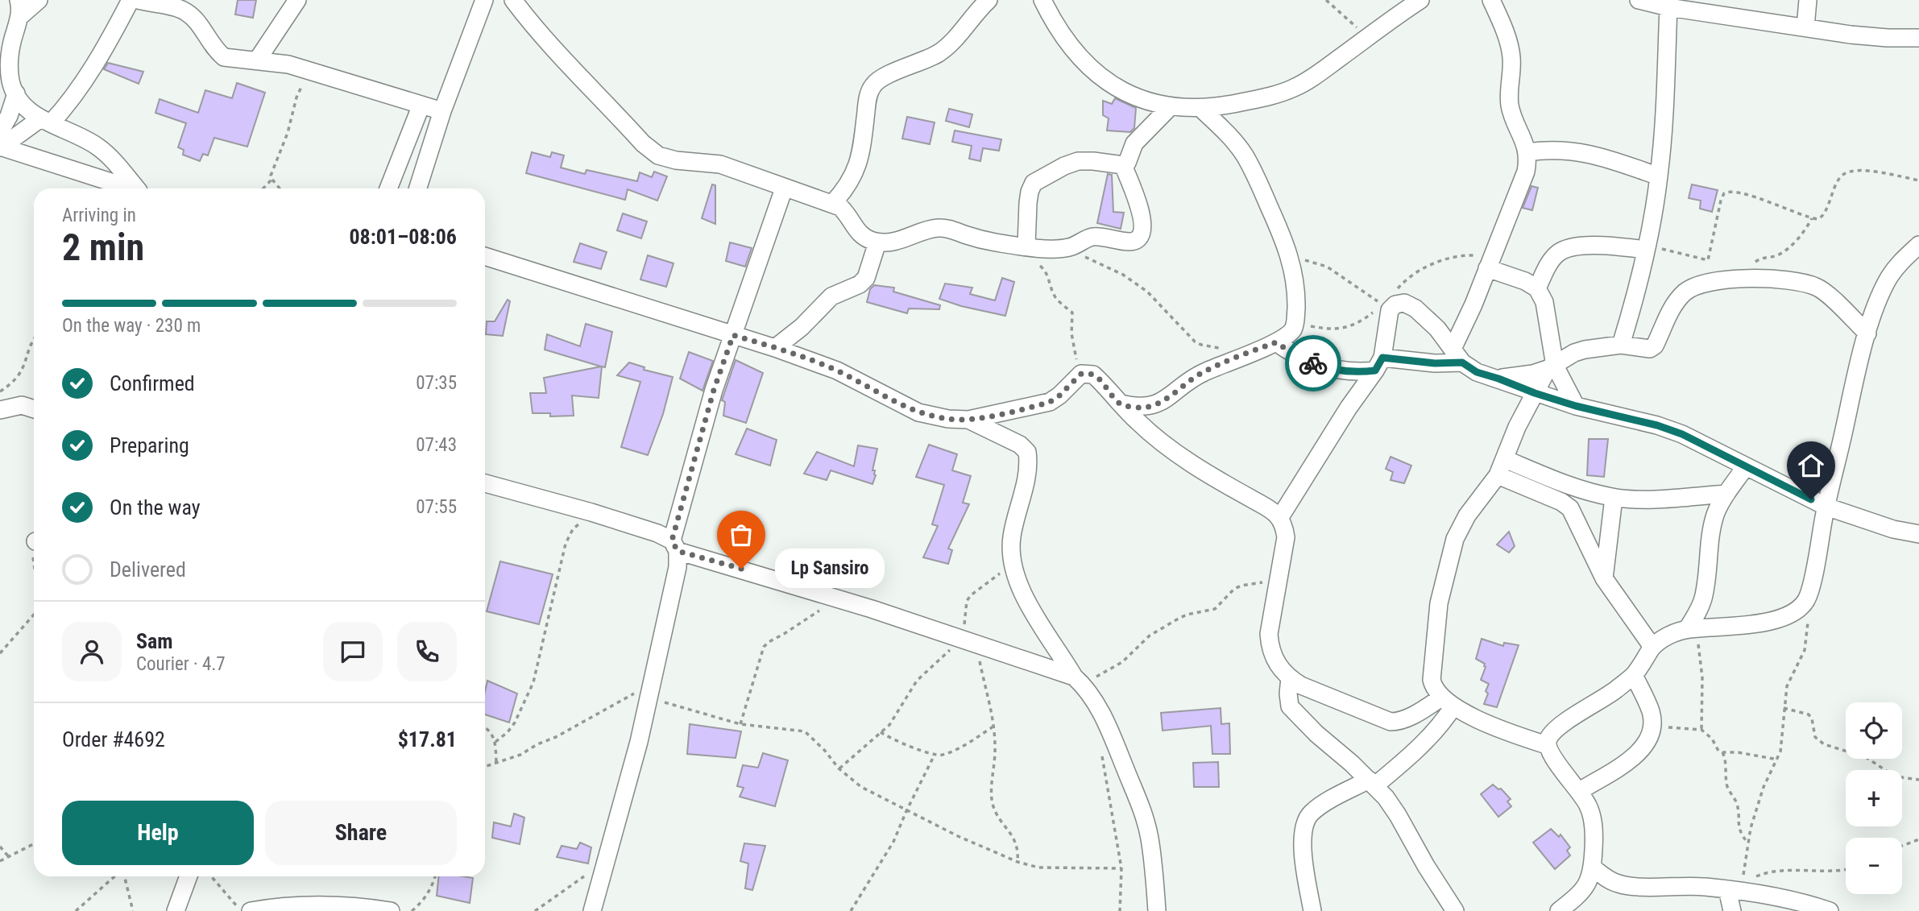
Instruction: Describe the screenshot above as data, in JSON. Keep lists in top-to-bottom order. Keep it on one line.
{"places":["Lp Sansiro"],"page":{"heading":["2 min","Arriving in","08:01–08:06"],"panel":["Sam","Courier · 4.7","Order #4692","$17.81"],"bar":"On the way · 230 m","list":[["Confirmed","07:35"],["Preparing","07:43"],["On the way","07:55"],"Delivered"],"bubble":"Lp Sansiro","map_buttons":["+","−"],"buttons":["Help","Share"]}}
